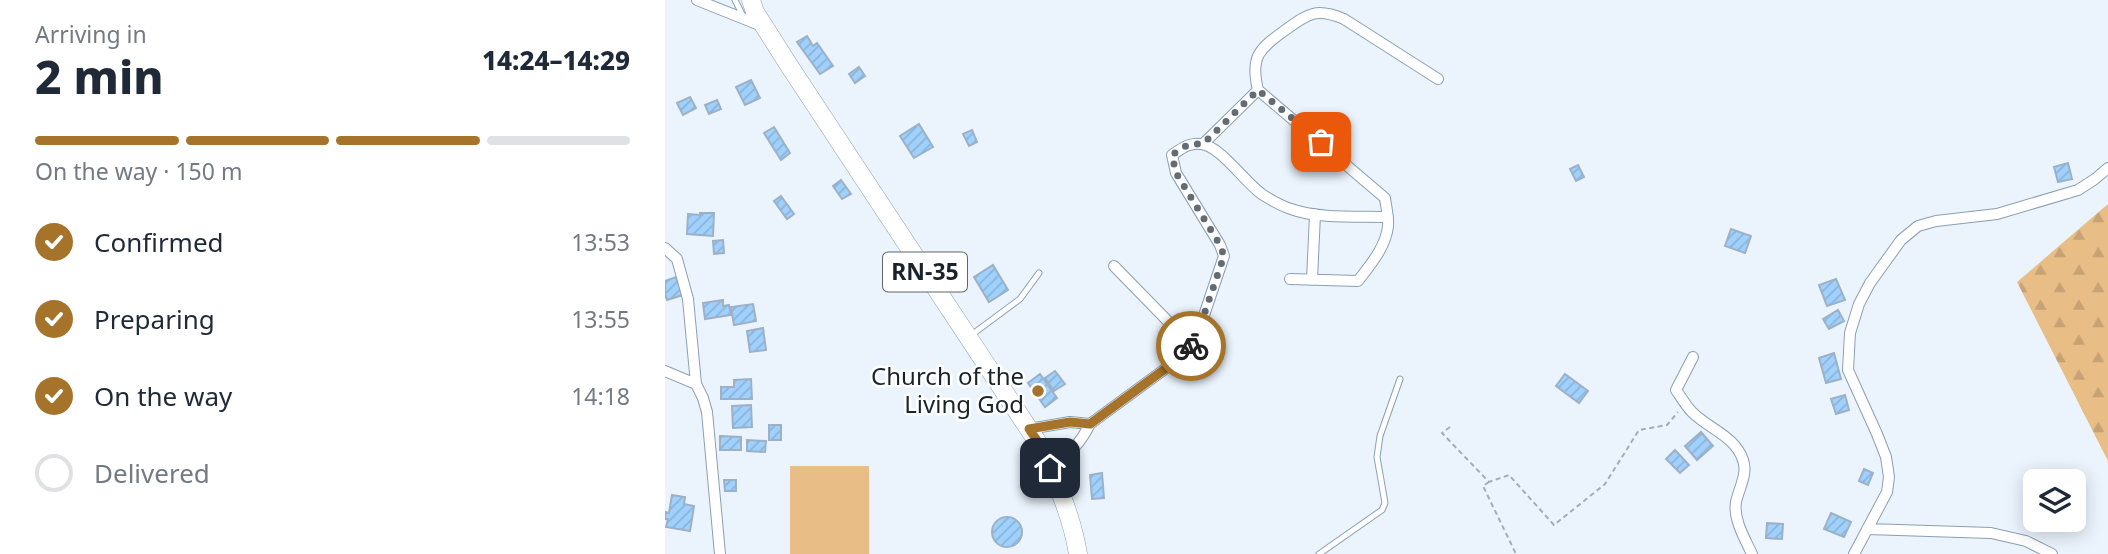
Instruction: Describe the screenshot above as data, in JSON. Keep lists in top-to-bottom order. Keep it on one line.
{"streets":{"main road":["RN-35"]},"places":["Church of the Living God"],"page":{"heading":["2 min","Arriving in","14:24–14:29"],"bar":"On the way · 150 m","list":[["Confirmed","13:53"],["Preparing","13:55"],["On the way","14:18"],"Delivered"]}}
